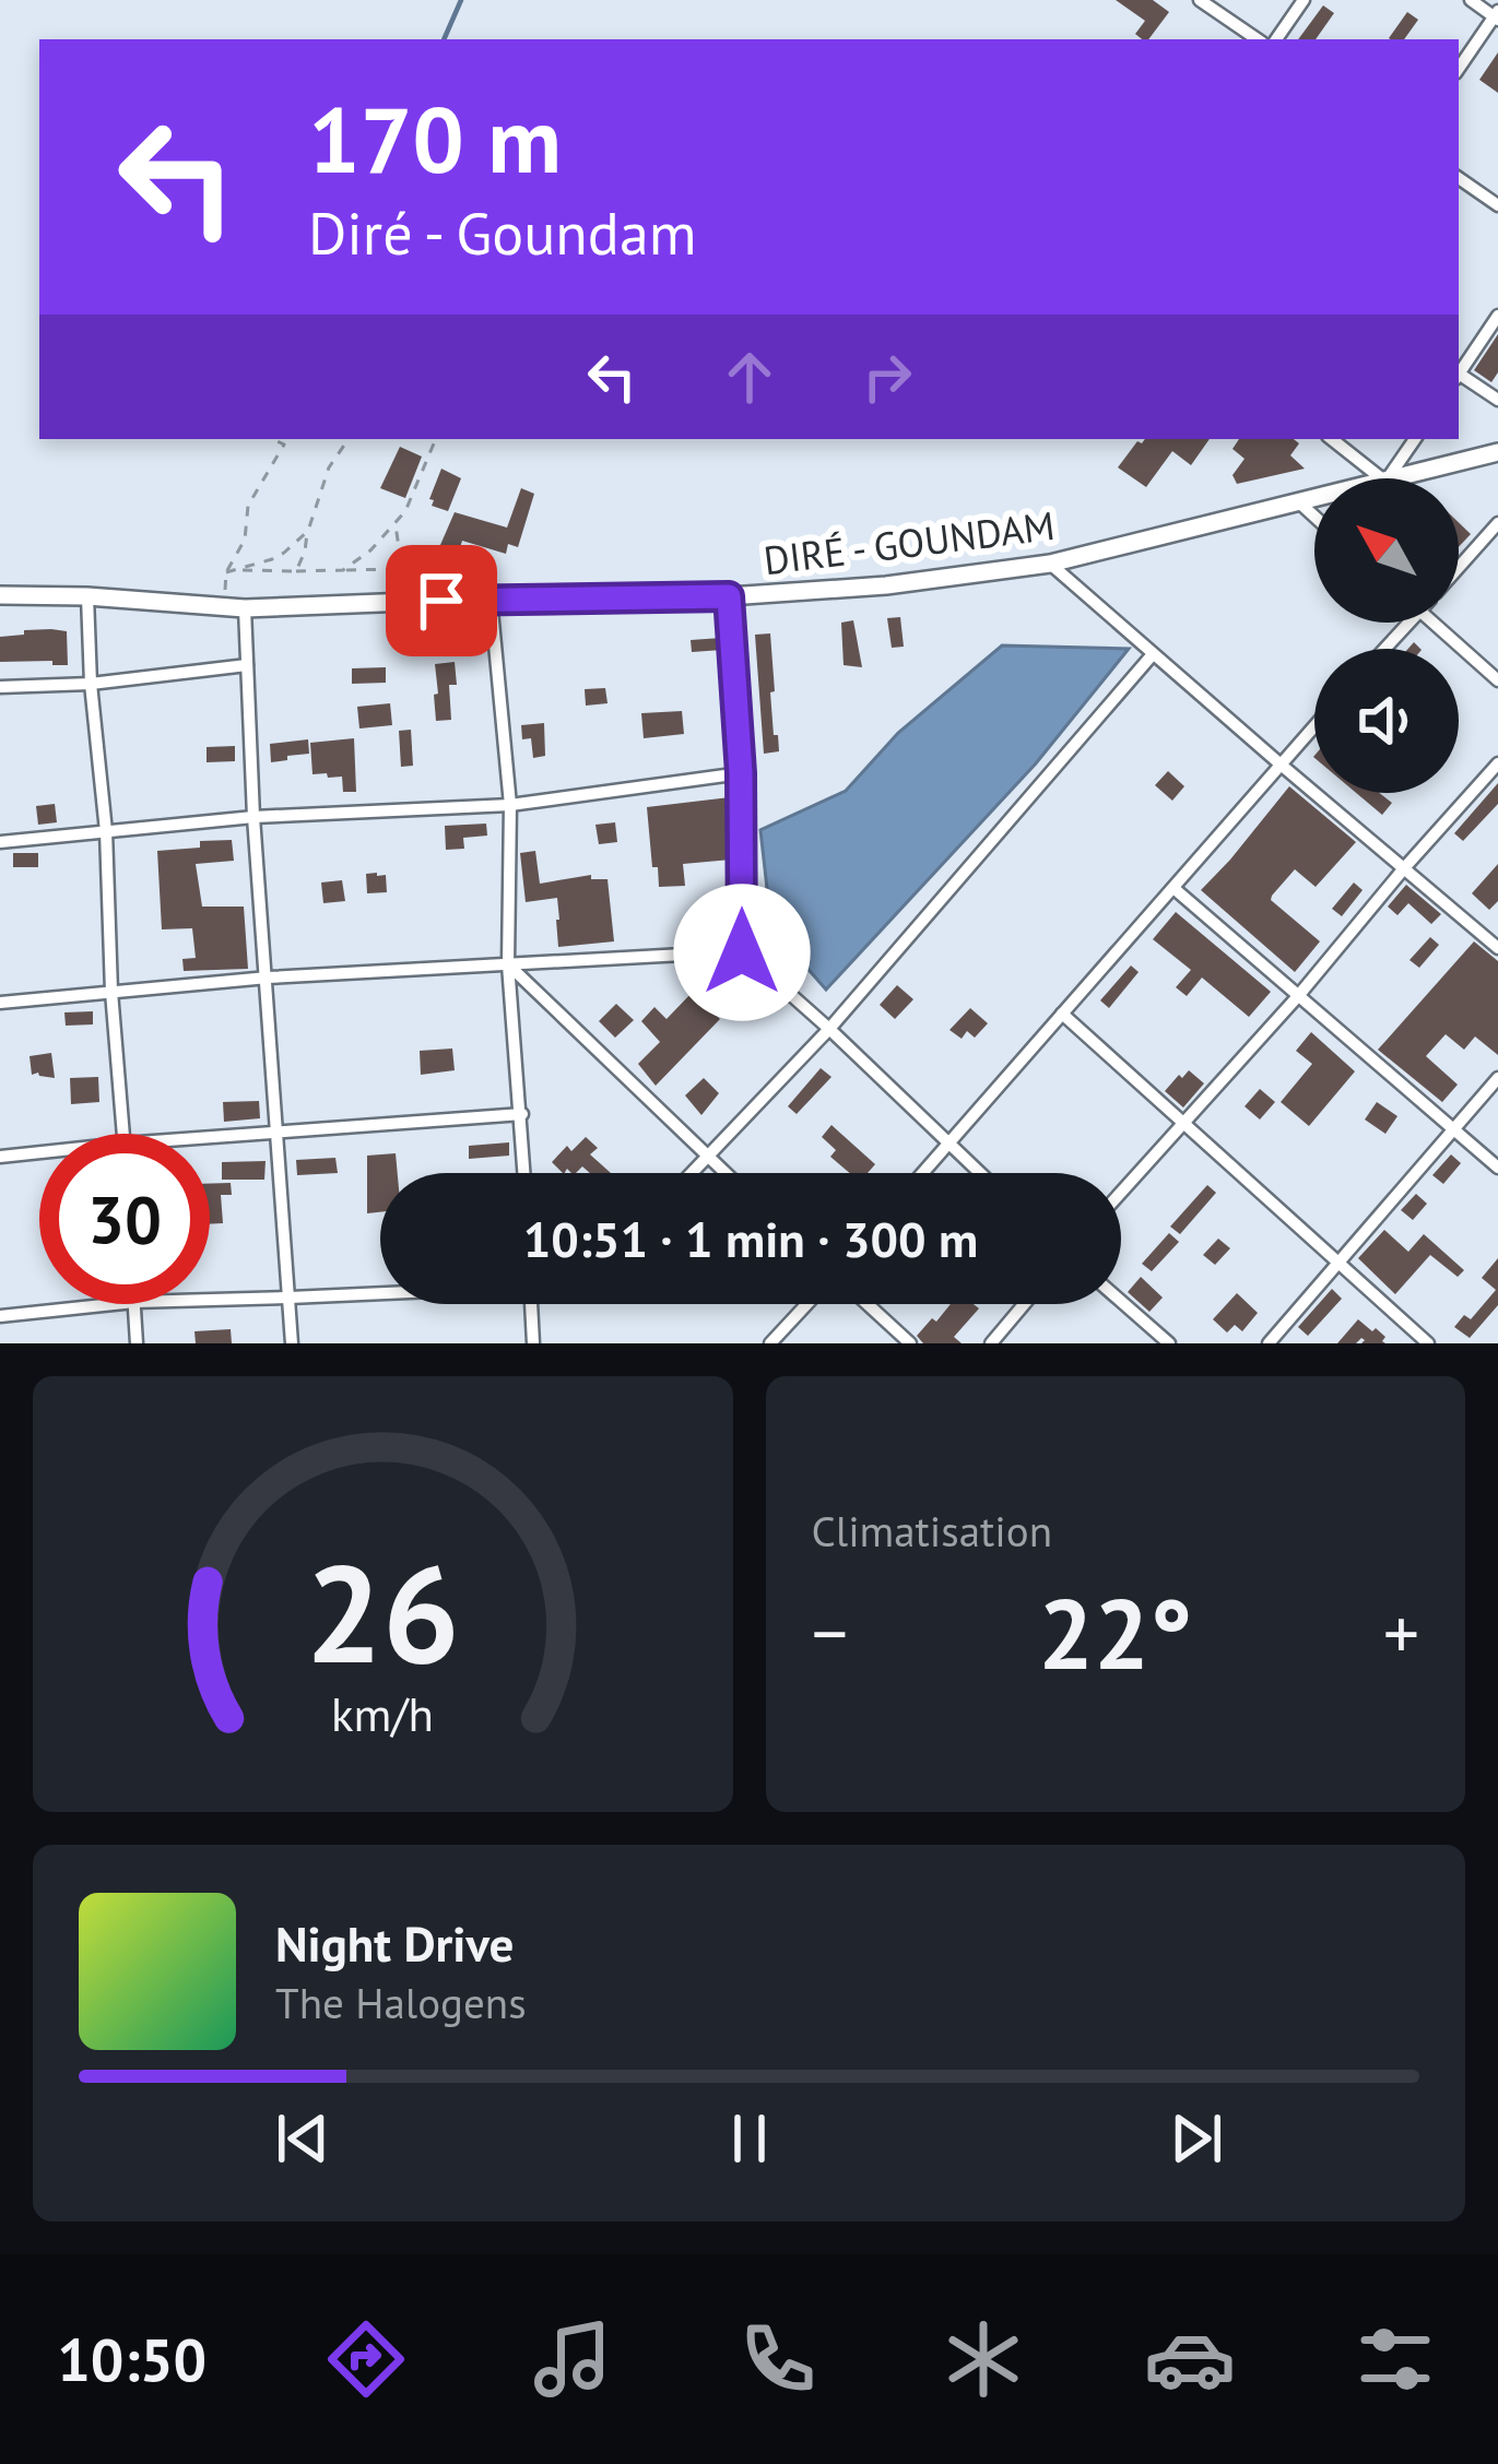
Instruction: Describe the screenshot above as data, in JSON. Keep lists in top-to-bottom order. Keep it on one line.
{"streets":{"main road":["DIRÉ - GOUNDAM"]},"north":"top left","page":{"turn":["170 m","Diré - Goundam"],"limit":"30","trip":"10:51 · 1 min · 300 m","tile":"Climatisation","heat":["−","22°","+"],"song":["Night Drive","The Halogens"],"tabs":"10:50","gauge":["26","km/h"]}}
